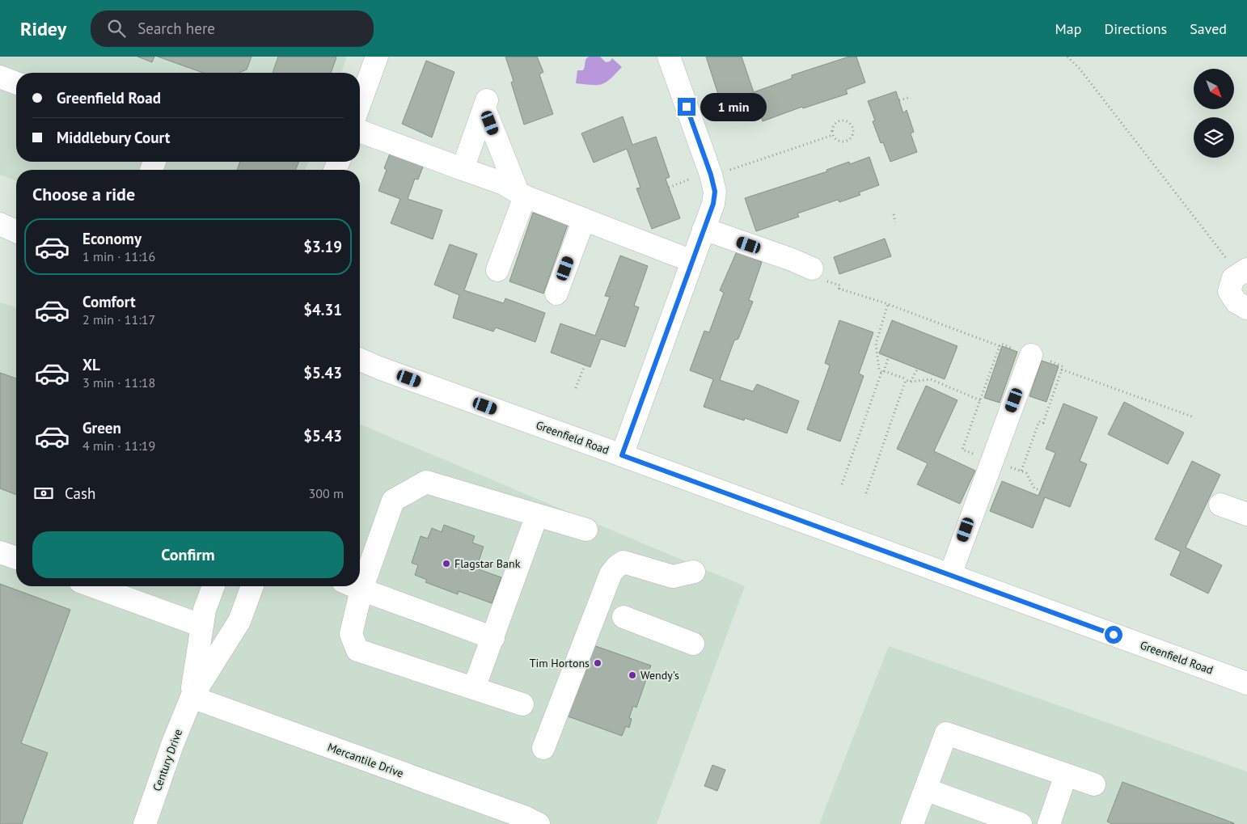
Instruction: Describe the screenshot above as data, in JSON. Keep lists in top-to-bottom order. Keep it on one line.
{"streets":{"street":["Greenfield Road","Century Drive","Mercantile Drive"]},"crossings":[["Century Drive","Mercantile Drive"]],"places":["Flagstar Bank","Tim Hortons","Wendy's"],"north":"bottom right","page":{"header":"Ridey","search":"Search here","nav":["Map","Directions","Saved"],"banner":["Greenfield Road","Middlebury Court"],"bubble":"1 min","heading":"Choose a ride","list":[{"name":"Economy","note":"1 min · 11:16","value":"$3.19"},{"name":"Comfort","note":"2 min · 11:17","value":"$4.31"},{"name":"XL","note":"3 min · 11:18","value":"$5.43"},{"name":"Green","note":"4 min · 11:19","value":"$5.43"}],"pay":["Cash","300 m"],"buttons":"Confirm"}}
